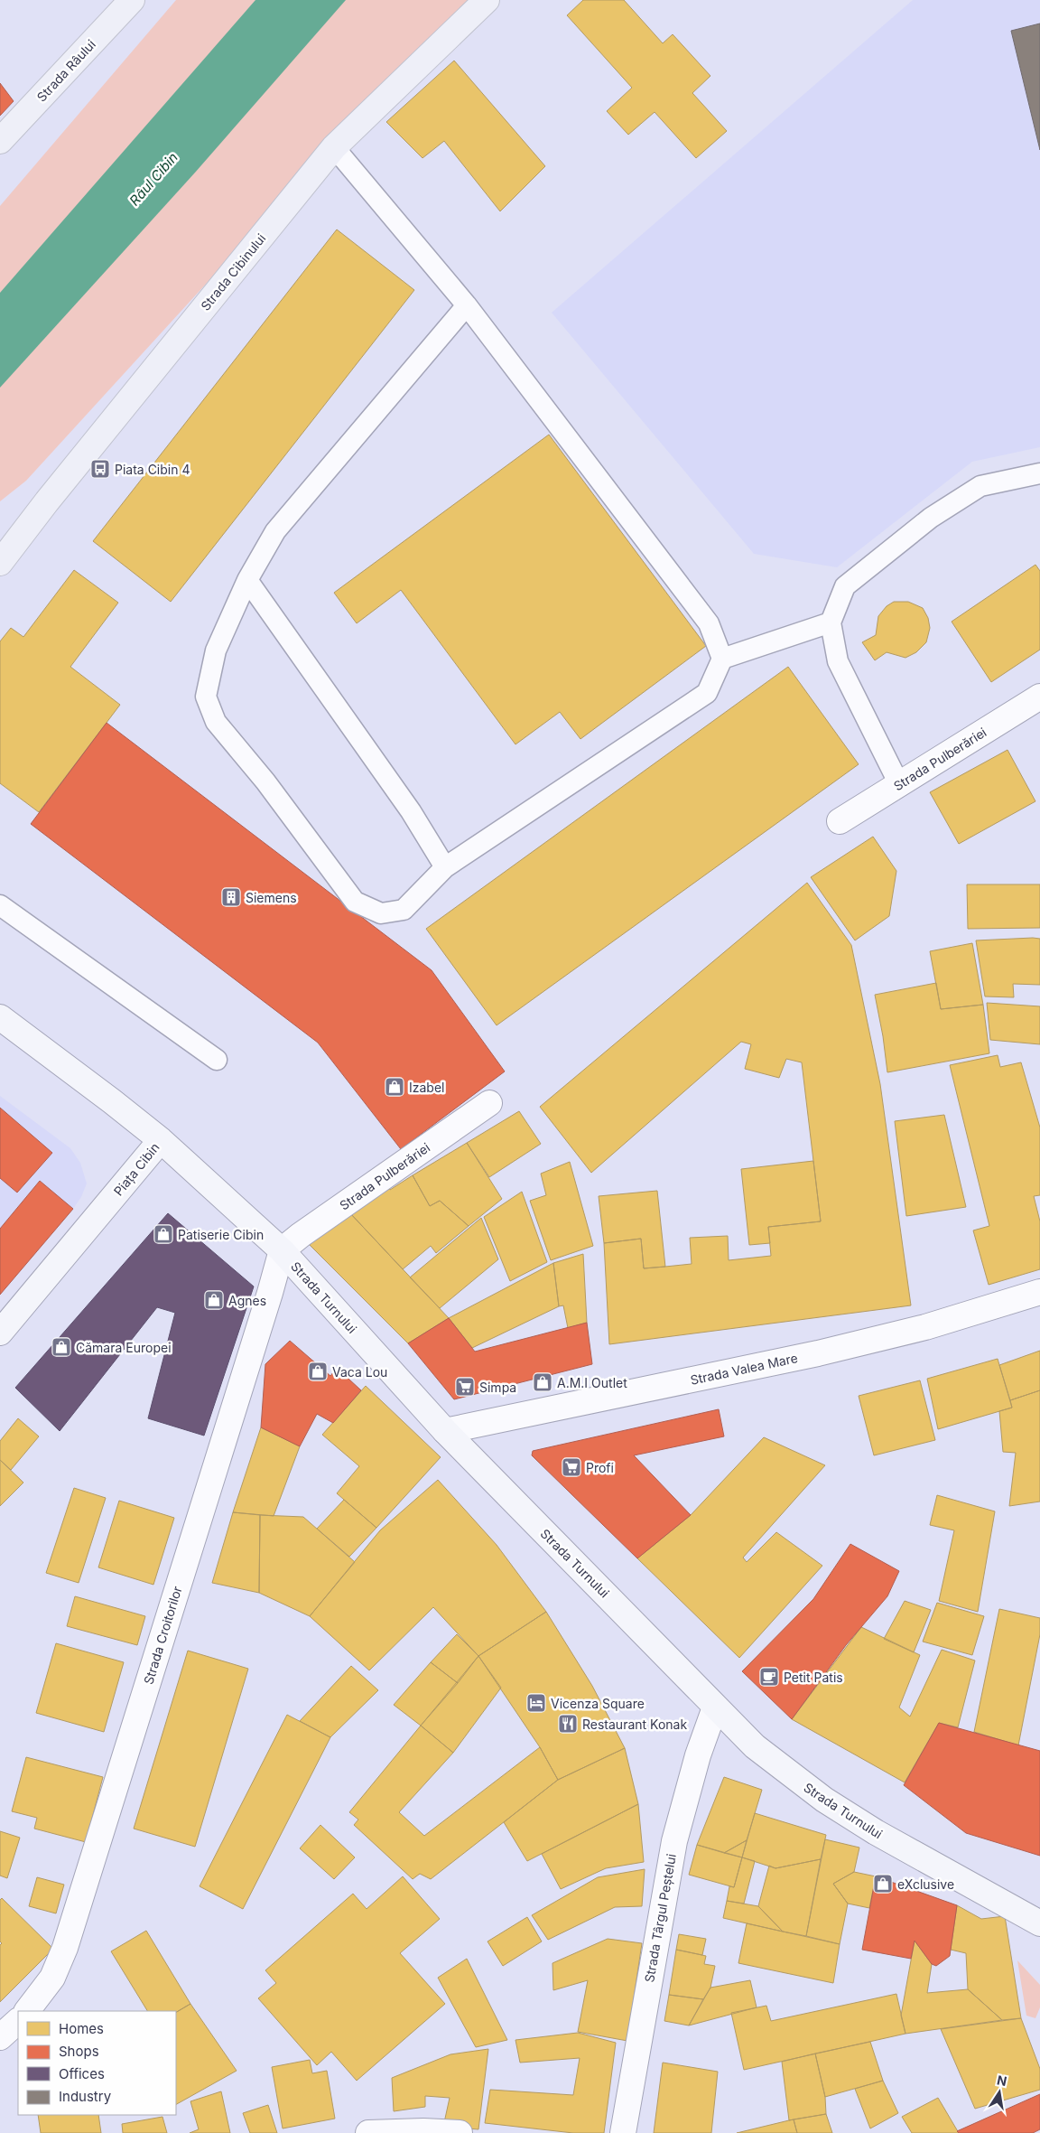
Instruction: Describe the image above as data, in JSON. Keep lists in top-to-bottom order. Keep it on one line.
{"streets":{"main road":["Strada Râului","Strada Cibinului"],"street":["Strada Pulberăriei","Piața Cibin","Strada Turnului","Strada Valea Mare","Strada Croitorilor","Strada Târgul Peștelui"]},"crossings":[["Strada Pulberăriei","Strada Turnului"],["Strada Pulberăriei","Strada Croitorilor"],["Piața Cibin","Strada Turnului"],["Strada Turnului","Strada Valea Mare"],["Strada Turnului","Strada Croitorilor"],["Strada Turnului","Strada Târgul Peștelui"]],"water":["Râul Cibin"],"places":{"bus stop":["Piata Cibin 4"],"building":["Siemens"],"shop":["Izabel","Patiserie Cibin","Agnes","Cămara Europei","Vaca Lou","A.M.I Outlet","eXclusive"],"supermarket":["Simpa","Profi"],"cafe":["Petit Patis"],"hotel":["Vicenza Square"],"restaurant":["Restaurant Konak"]},"legend":["Homes","Shops","Offices","Industry"],"north":"top"}
